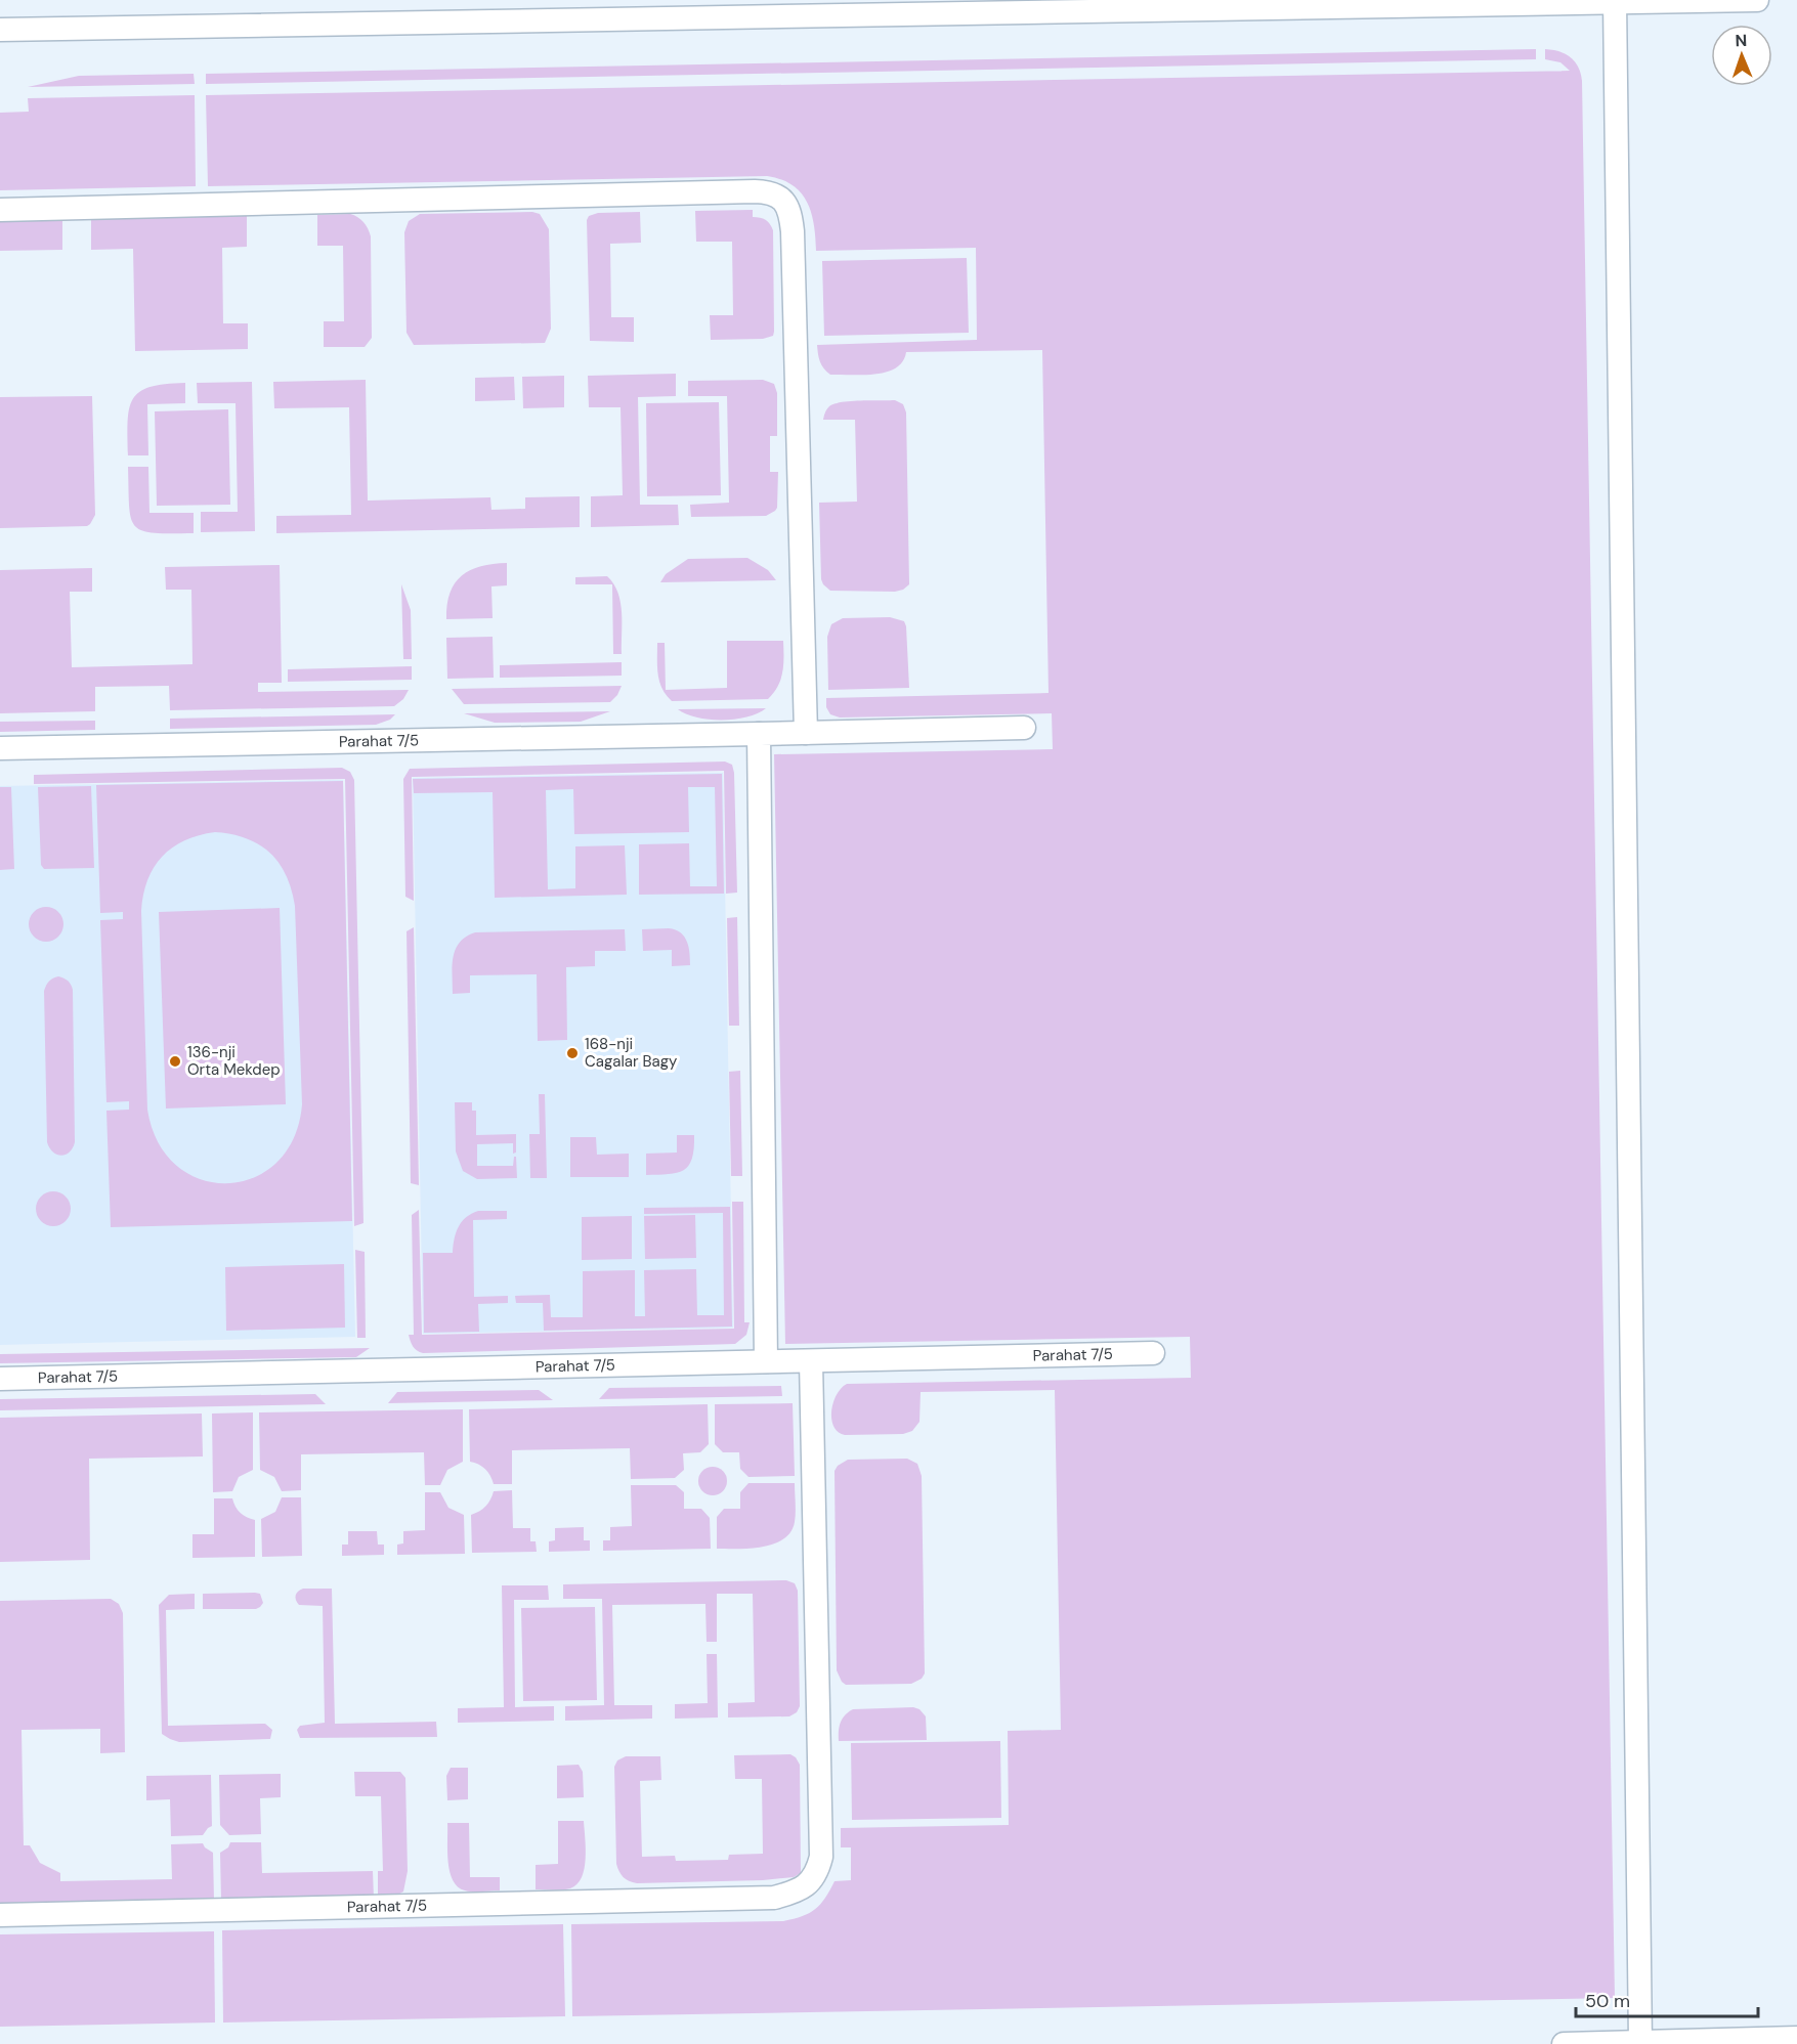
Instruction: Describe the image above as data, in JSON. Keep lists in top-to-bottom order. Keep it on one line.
{"streets":{"street":["Parahat 7/5"]},"places":["168-nji Cagalar Bagy","136-nji Orta Mekdep"],"scale_bar":"50 m","north":"top"}
